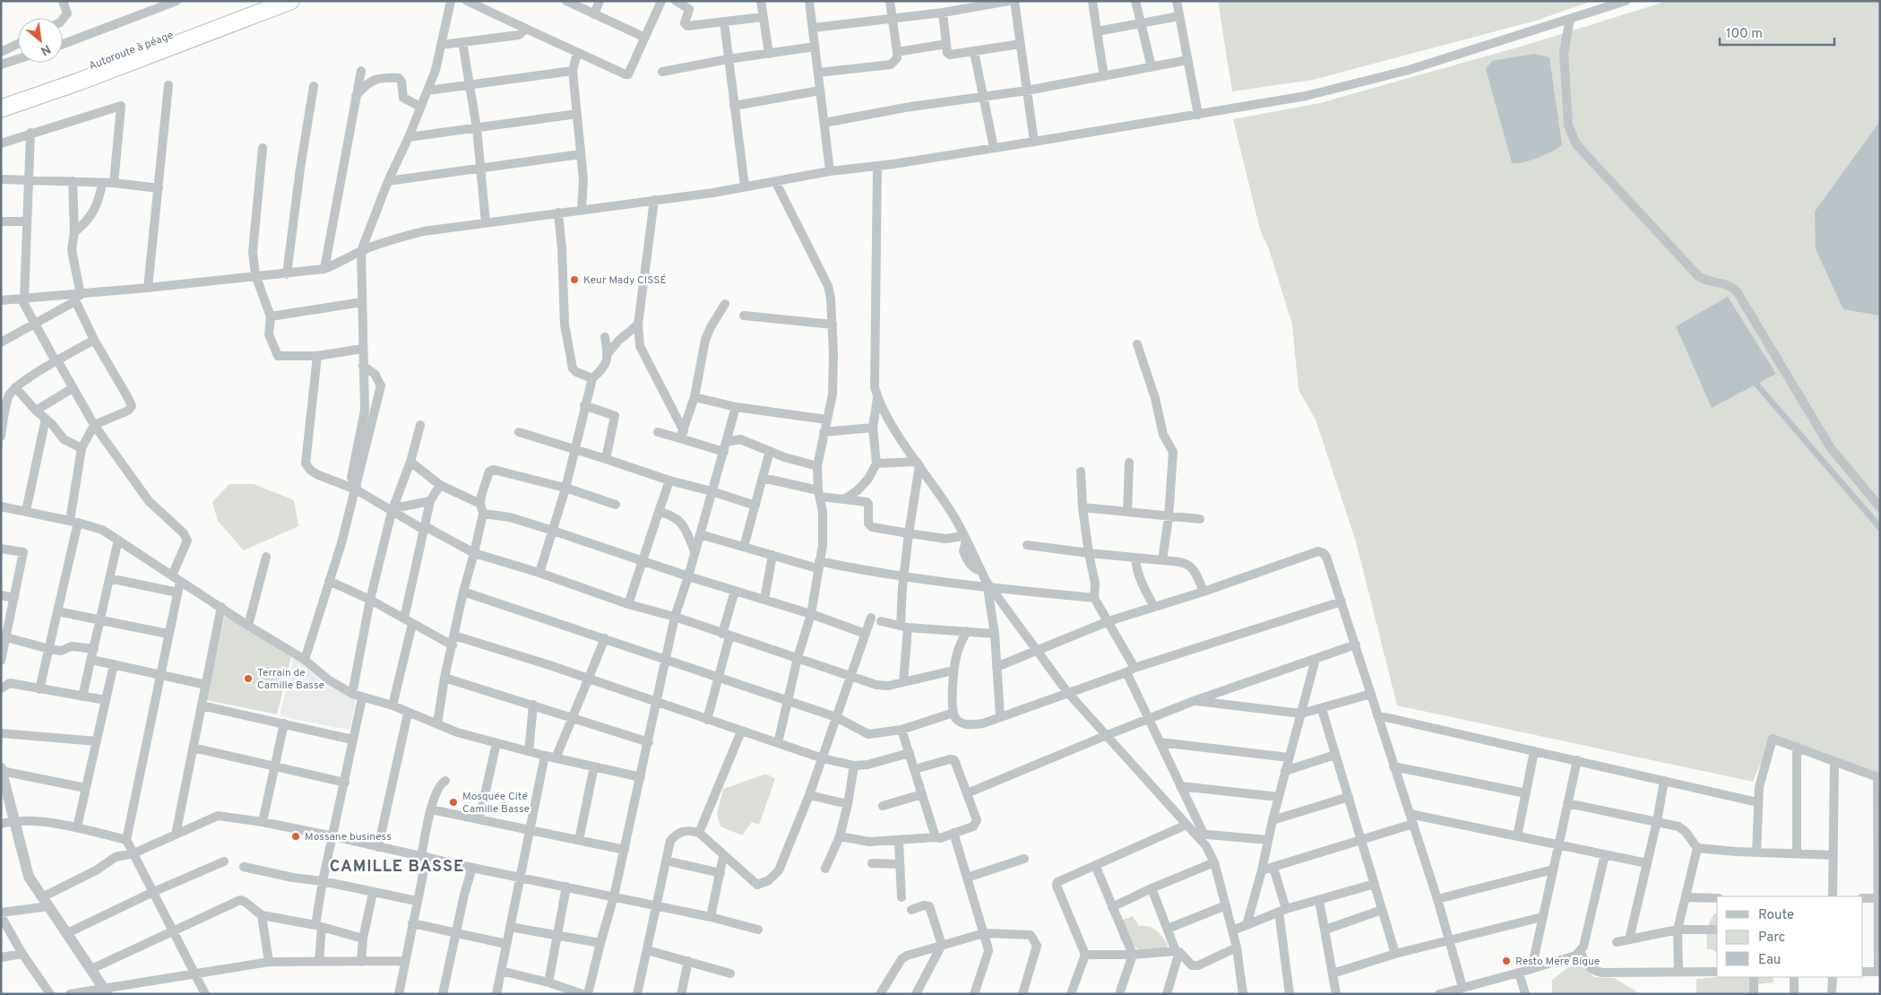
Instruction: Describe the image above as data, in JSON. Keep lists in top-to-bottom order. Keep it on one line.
{"streets":{"highway":["Autoroute à péage"]},"districts":["CAMILLE BASSE"],"places":["Keur Mady CISSÉ","Terrain de Camille Basse","Mosquée Cité Camille Basse","Mossane business","Resto Mere Bigue"],"legend":["Route","Parc","Eau"],"scale_bar":"100 m","north":"bottom right"}
